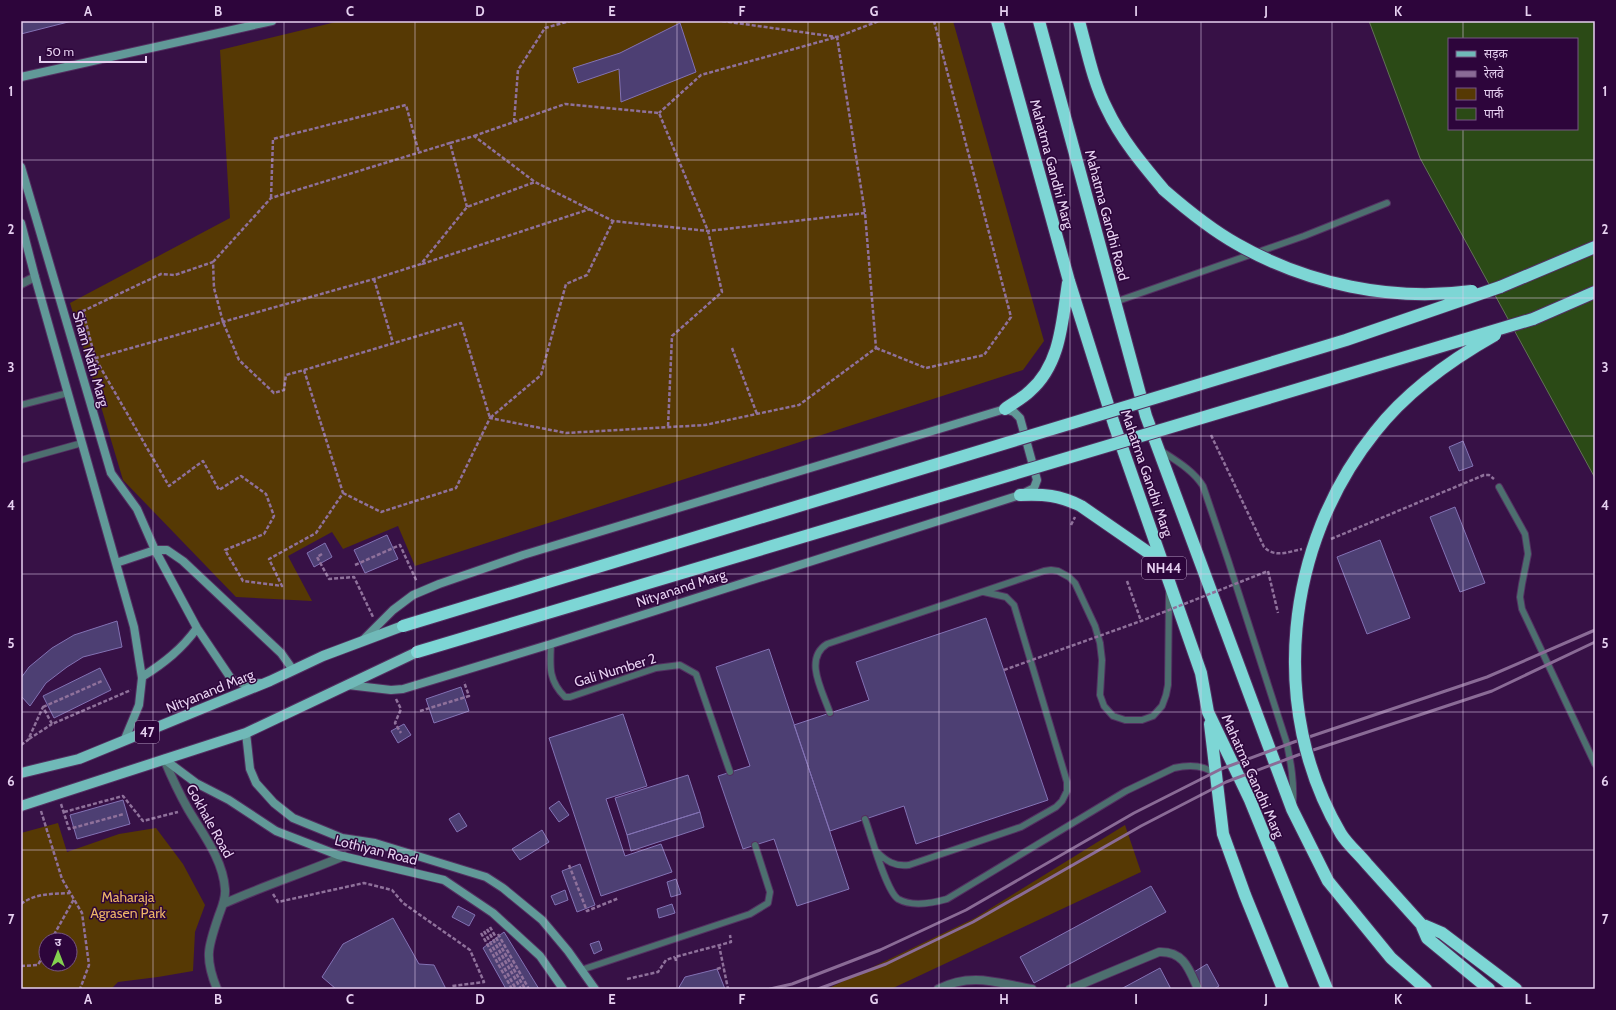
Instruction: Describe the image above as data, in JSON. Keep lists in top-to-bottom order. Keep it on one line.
{"streets":{"highway":["Mahatma Gandhi Marg","Mahatma Gandhi Road","NH44"],"main road":["Sham Nath Marg","Nityanand Marg","47","Lothiyan Road"],"street":["Gokhale Road"],"lane":["Gali Number 2"]},"crossings":[["Mahatma Gandhi Marg","Mahatma Gandhi Road"],["Sham Nath Marg","Nityanand Marg"],["Nityanand Marg","Gali Number 2"],["Nityanand Marg","47"],["47","Gokhale Road"],["47","Lothiyan Road"],["Gokhale Road","Lothiyan Road"]],"parks":["Maharaja Agrasen Park"],"legend":["सड़क","रेलवे","पार्क","पानी"],"scale_bar":"50 m","north":"top","grid":{"columns":["A","B","C","D","E","F","G","H","I","J","K","L"],"rows":["1","2","3","4","5","6","7"]}}
